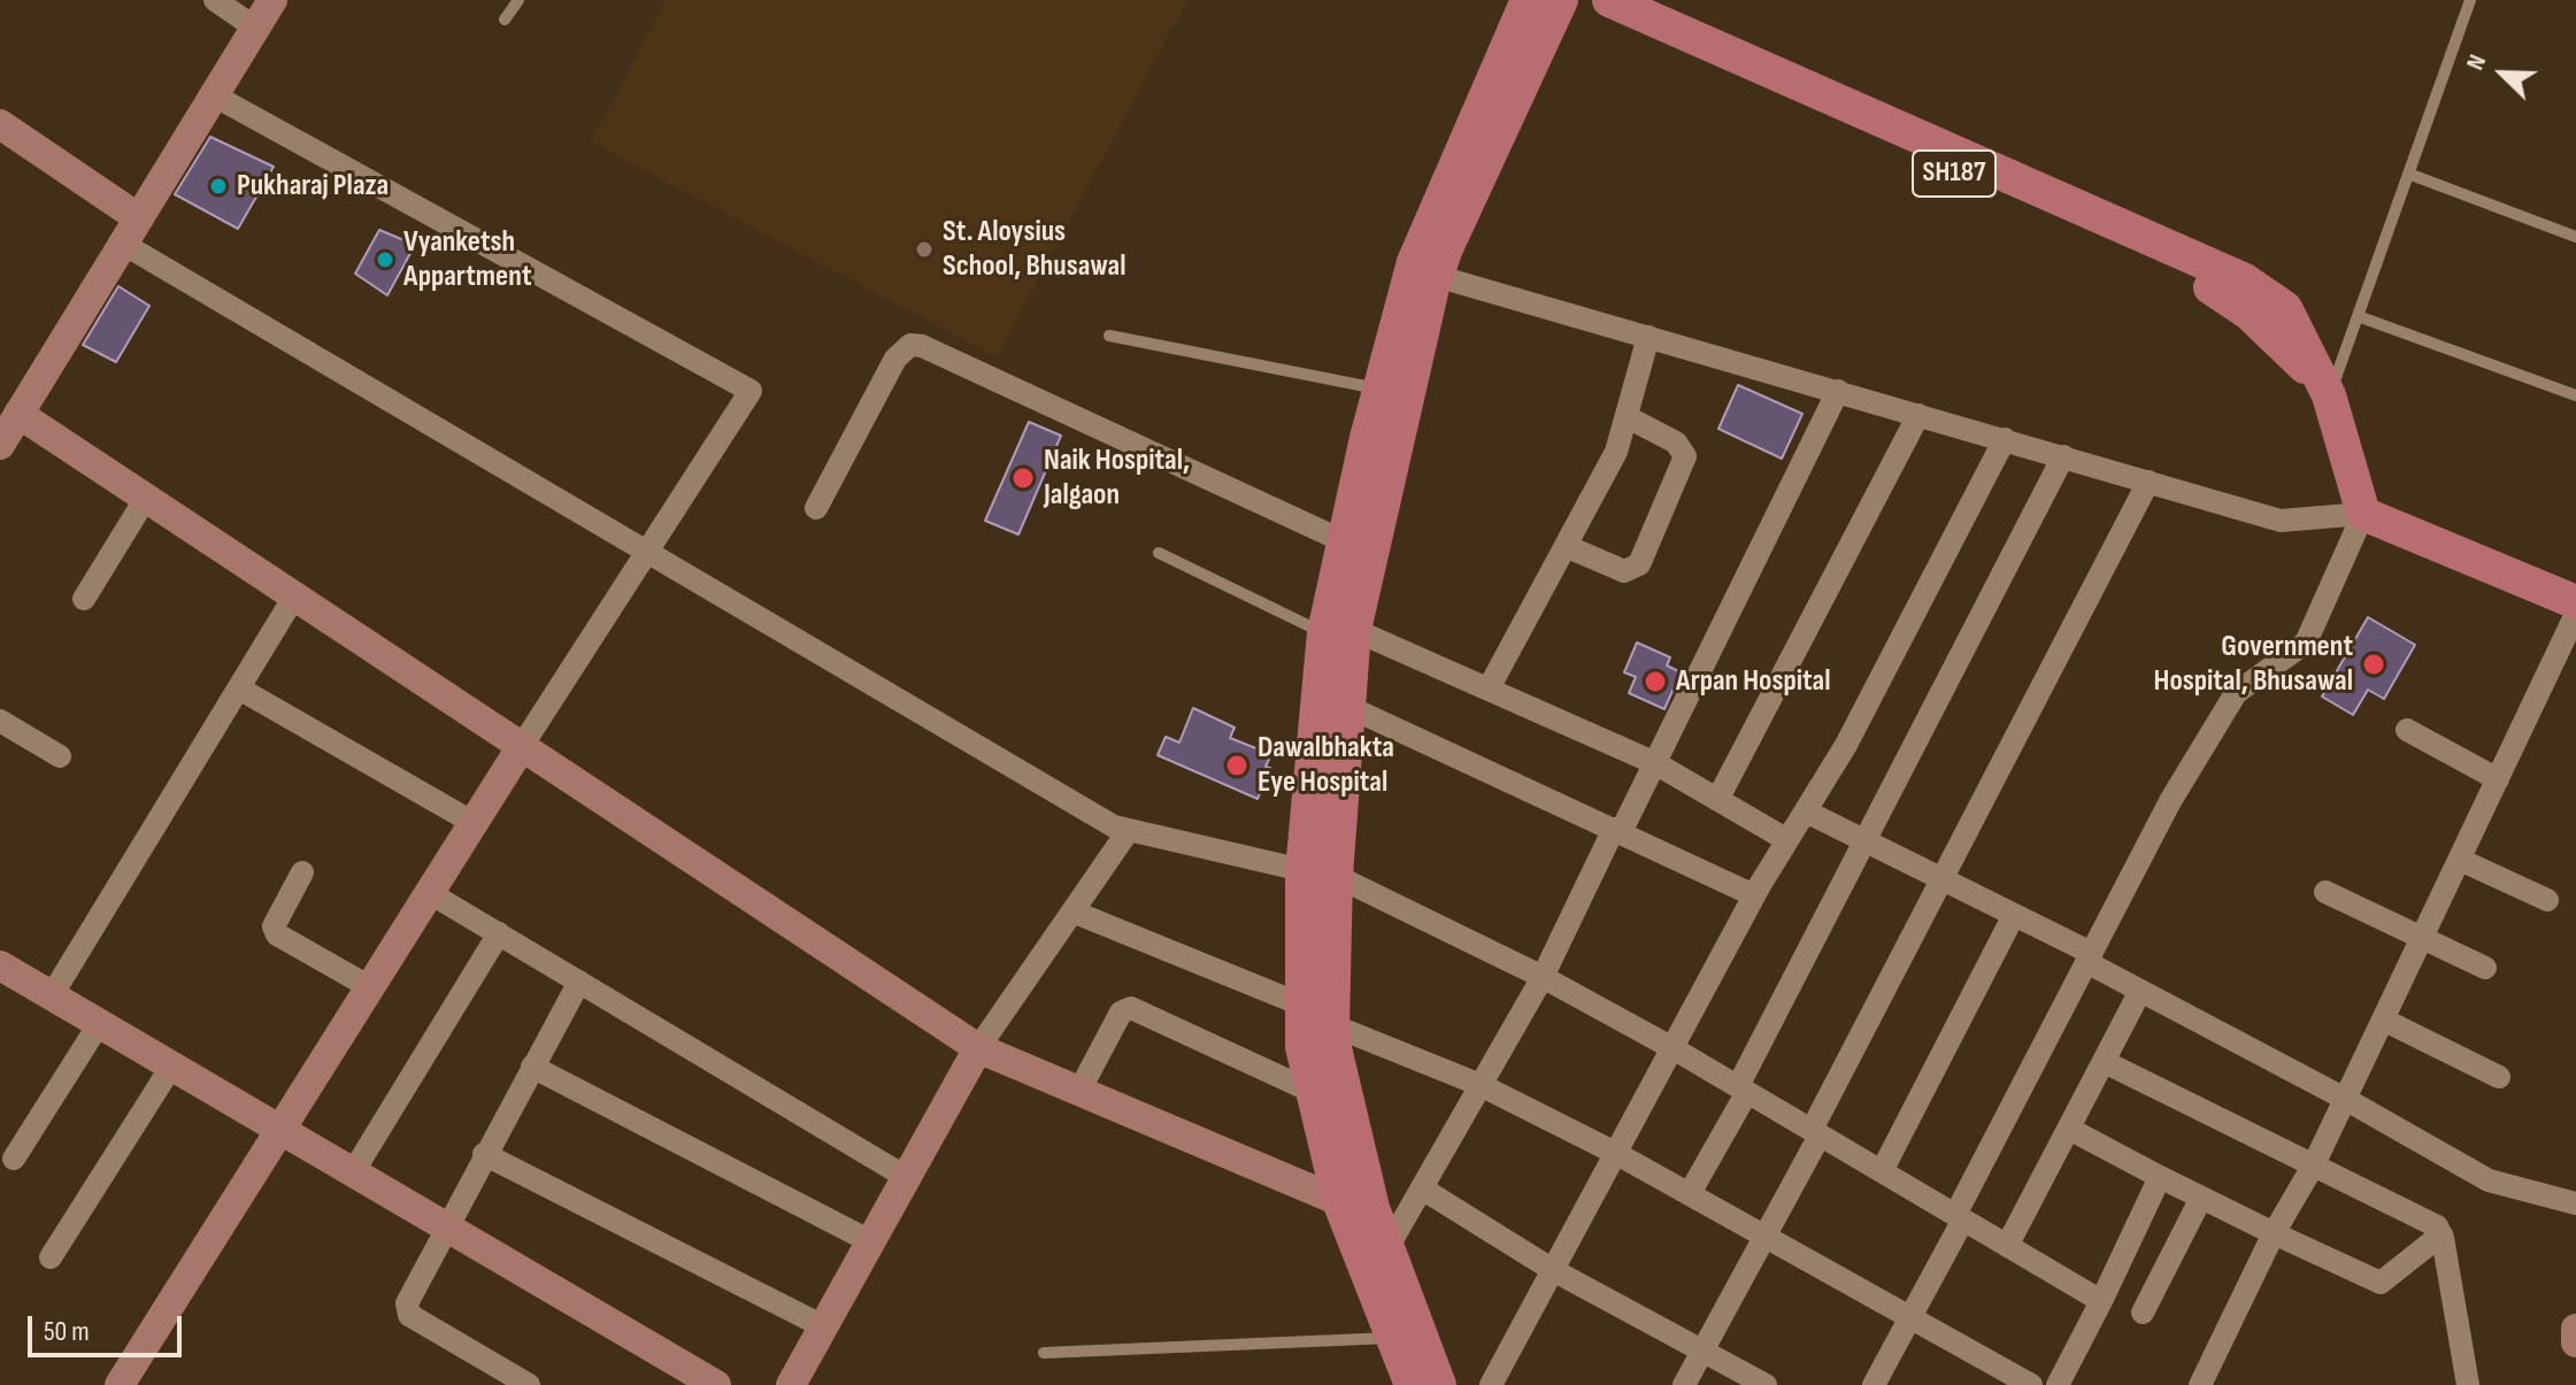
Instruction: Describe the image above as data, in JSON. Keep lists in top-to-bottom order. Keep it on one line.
{"streets":{"main road":["SH187"]},"places":["Pukharaj Plaza","St. Aloysius School, Bhusawal","Vyanketsh Appartment","Naik Hospital, Jalgaon","Government Hospital, Bhusawal","Arpan Hospital","Dawalbhakta Eye Hospital"],"scale_bar":"50 m","north":"top left"}
